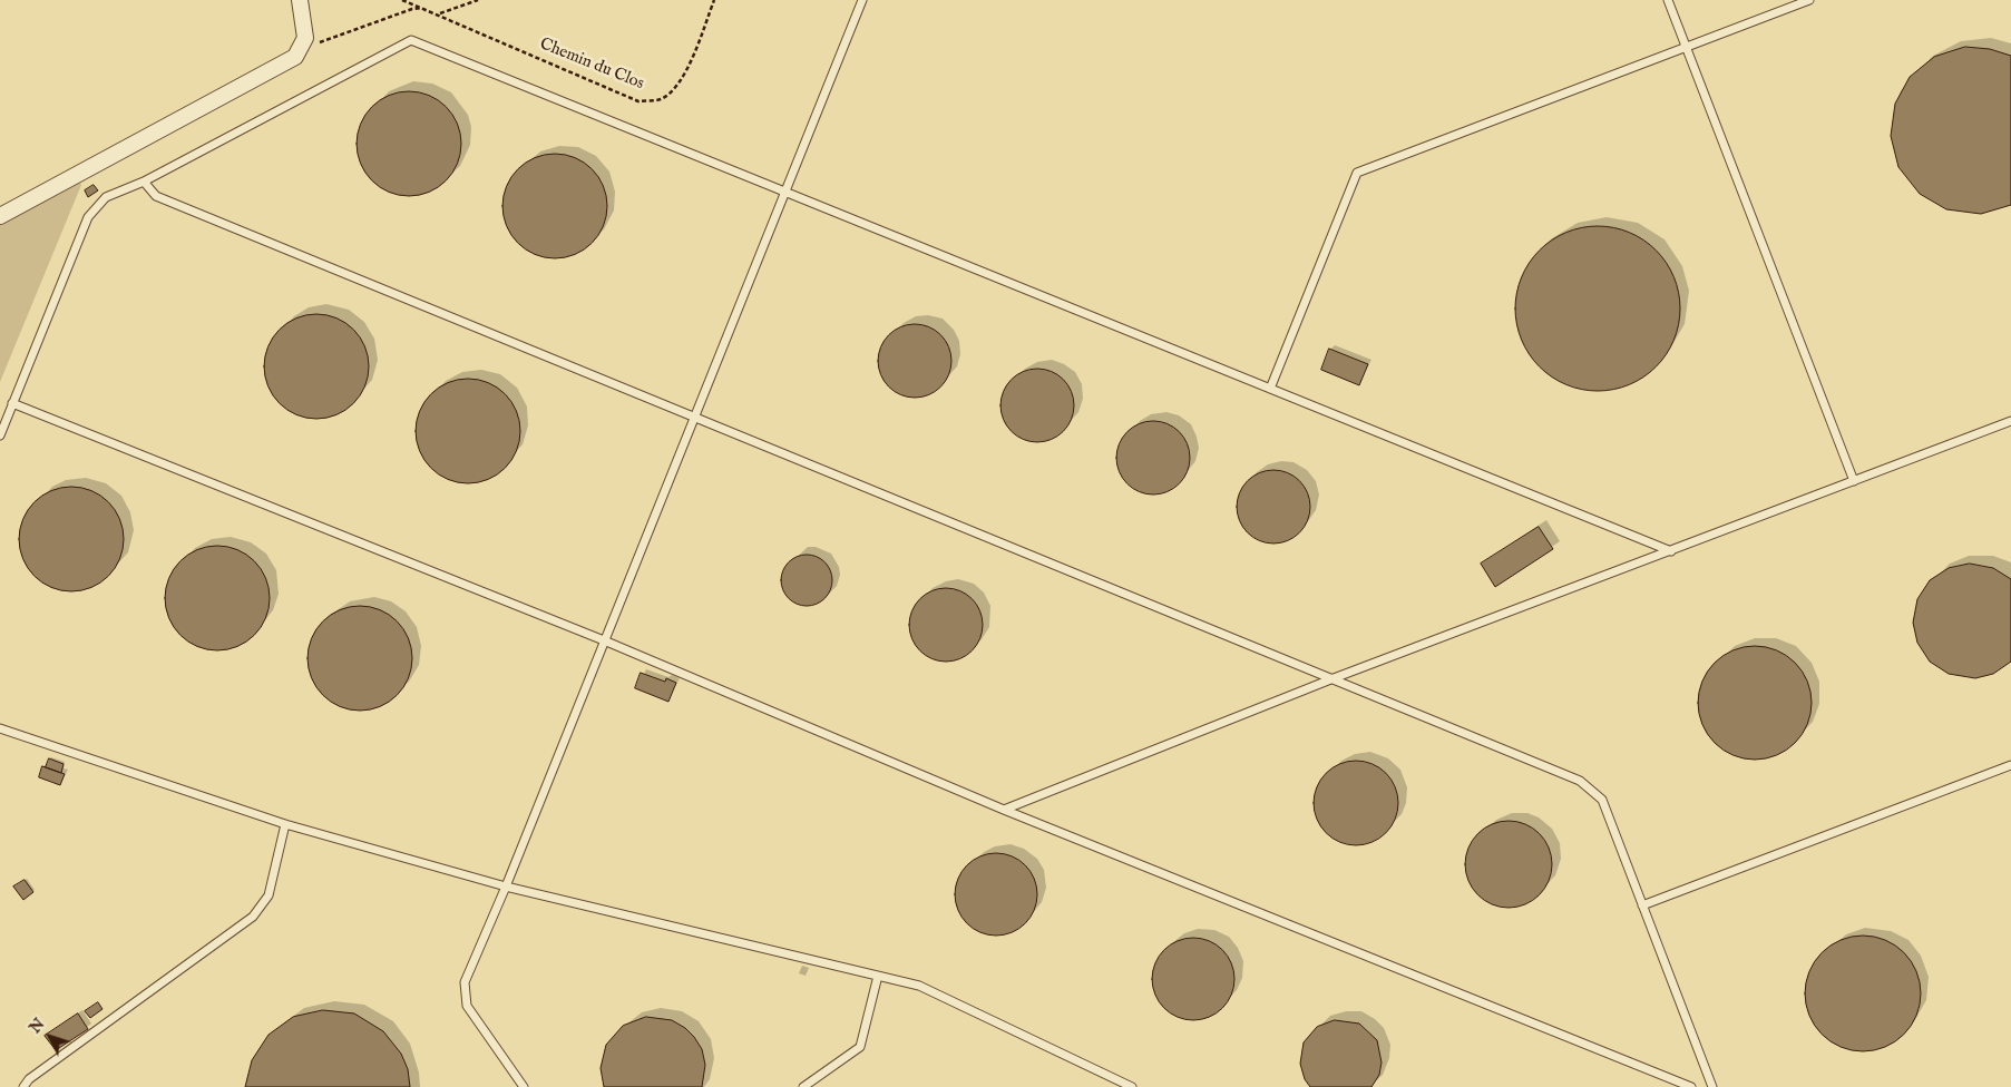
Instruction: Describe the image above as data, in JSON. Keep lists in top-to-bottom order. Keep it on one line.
{"streets":{"path":["Chemin du Clos"]},"north":"top left"}
